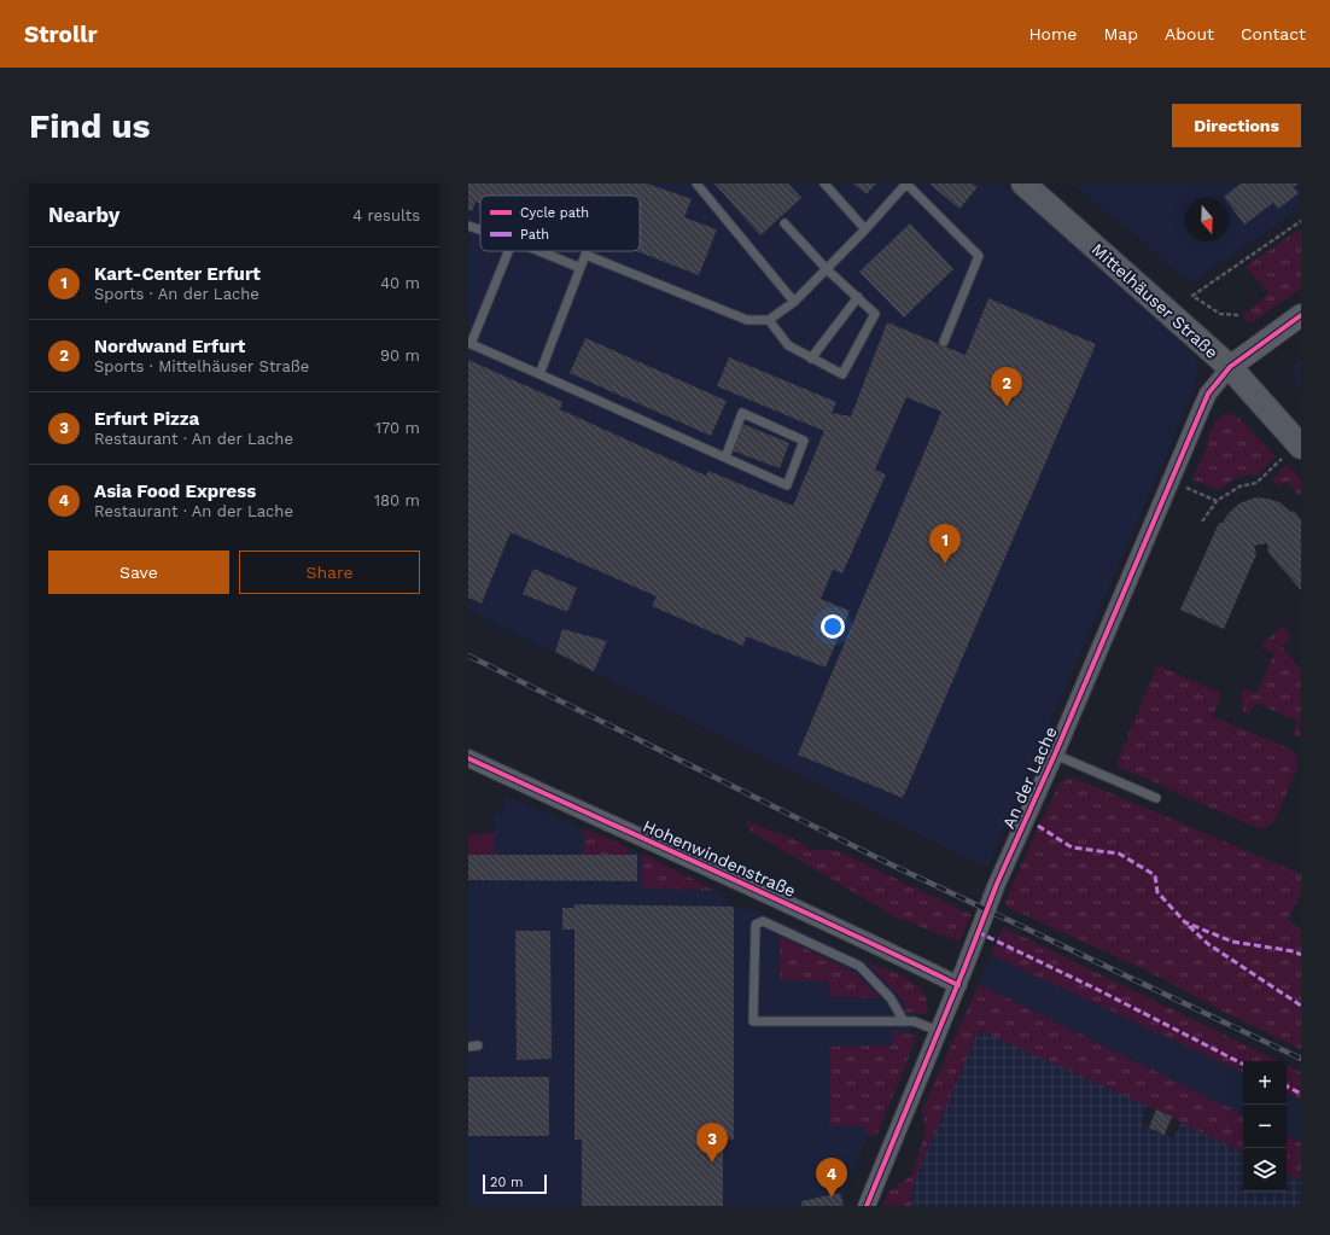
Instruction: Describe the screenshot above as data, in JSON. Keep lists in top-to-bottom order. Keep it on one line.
{"streets":{"main road":["Mittelhäuser Straße"],"street":["An der Lache","Hohenwindenstraße"]},"crossings":[["Mittelhäuser Straße","An der Lache"],["An der Lache","Hohenwindenstraße"]],"legend":["Cycle path","Path"],"scale_bar":"20 m","north":"bottom","page":{"header":"Strollr","nav":["Home","Map","About","Contact"],"buttons":["Directions",["Save","Share"]],"title":"Find us","heading":["Nearby","4 results"],"list":[{"mark":"1","name":"Kart-Center Erfurt","note":"Sports · An der Lache","value":"40 m"},{"mark":"2","name":"Nordwand Erfurt","note":"Sports · Mittelhäuser Straße","value":"90 m"},{"mark":"3","name":"Erfurt Pizza","note":"Restaurant · An der Lache","value":"170 m"},{"mark":"4","name":"Asia Food Express","note":"Restaurant · An der Lache","value":"180 m"}],"pins":["2","1","3","4"],"map_buttons":["+","−"],"scale":"20 m"}}
